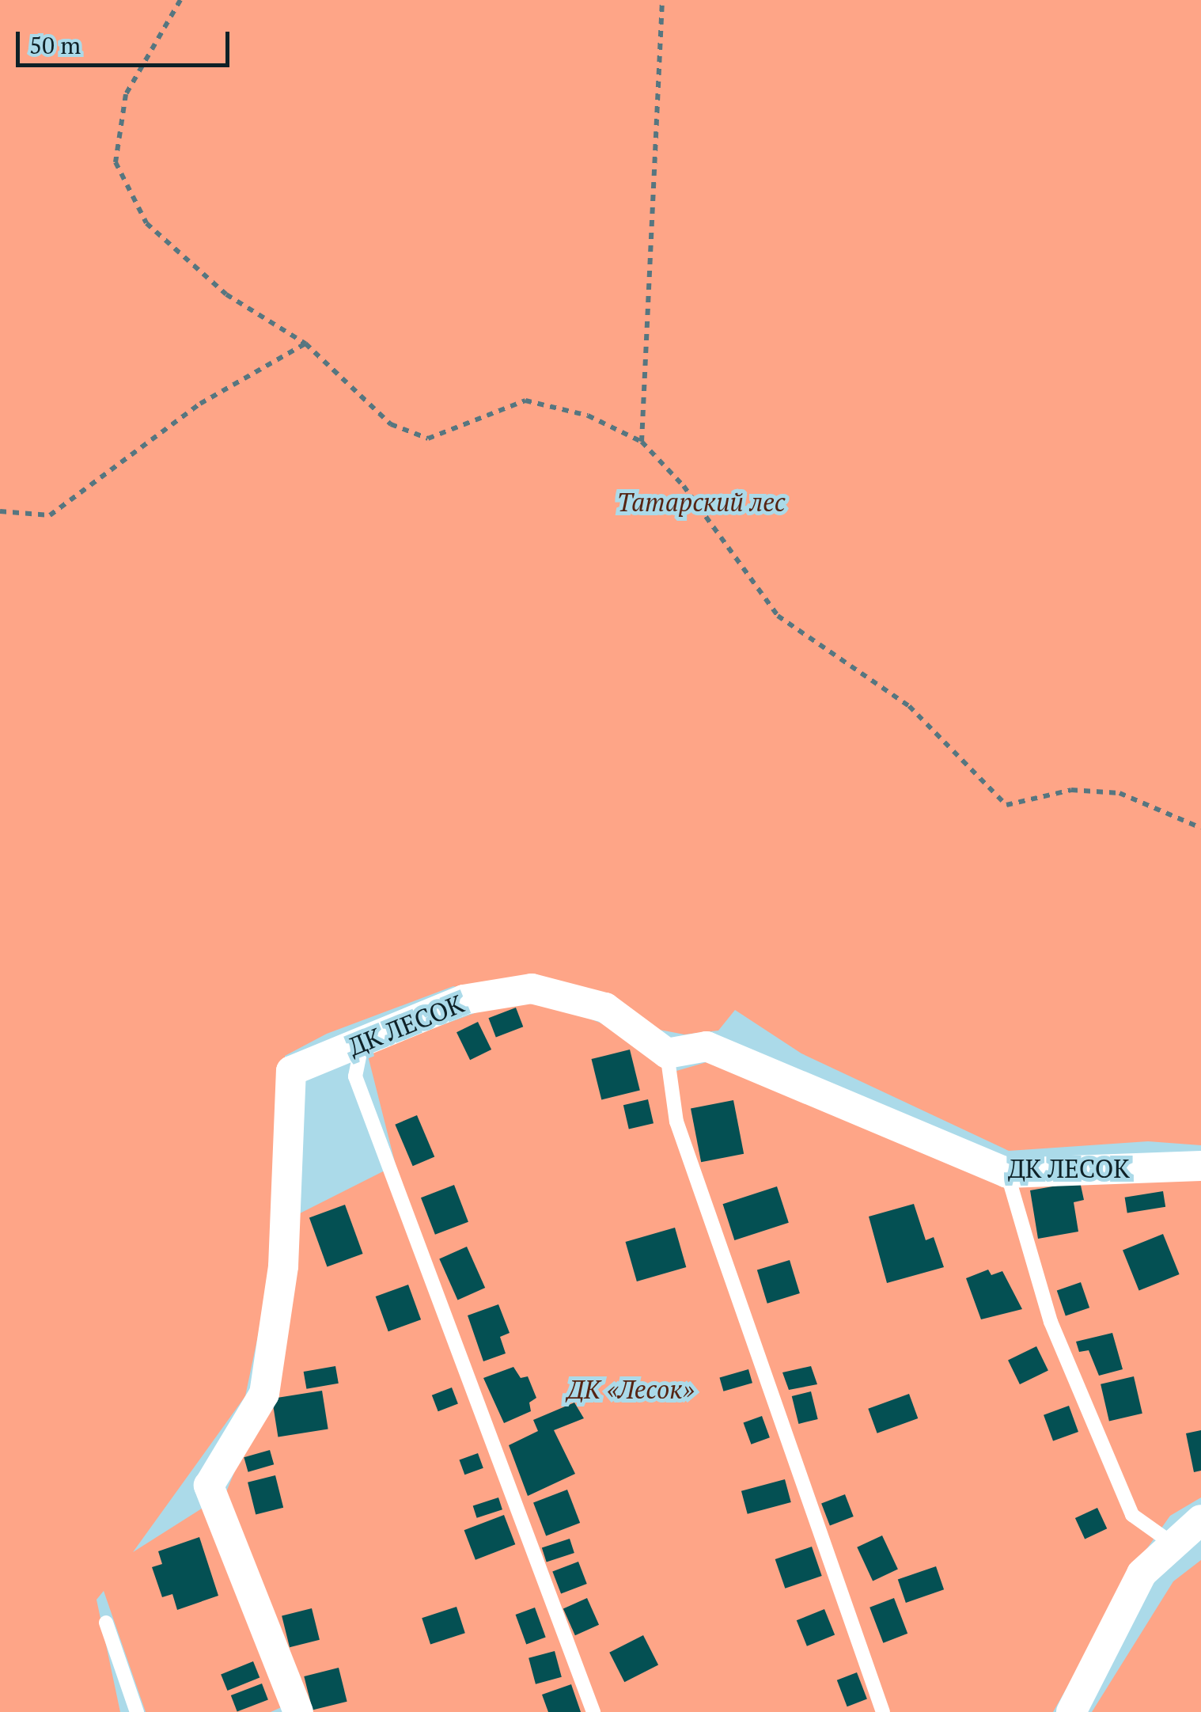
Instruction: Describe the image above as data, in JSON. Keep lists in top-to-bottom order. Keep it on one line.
{"streets":{"street":["ДК ЛЕСОК"]},"parks":["Татарский лес","ДК «Лесок»"],"scale_bar":"50 m"}
